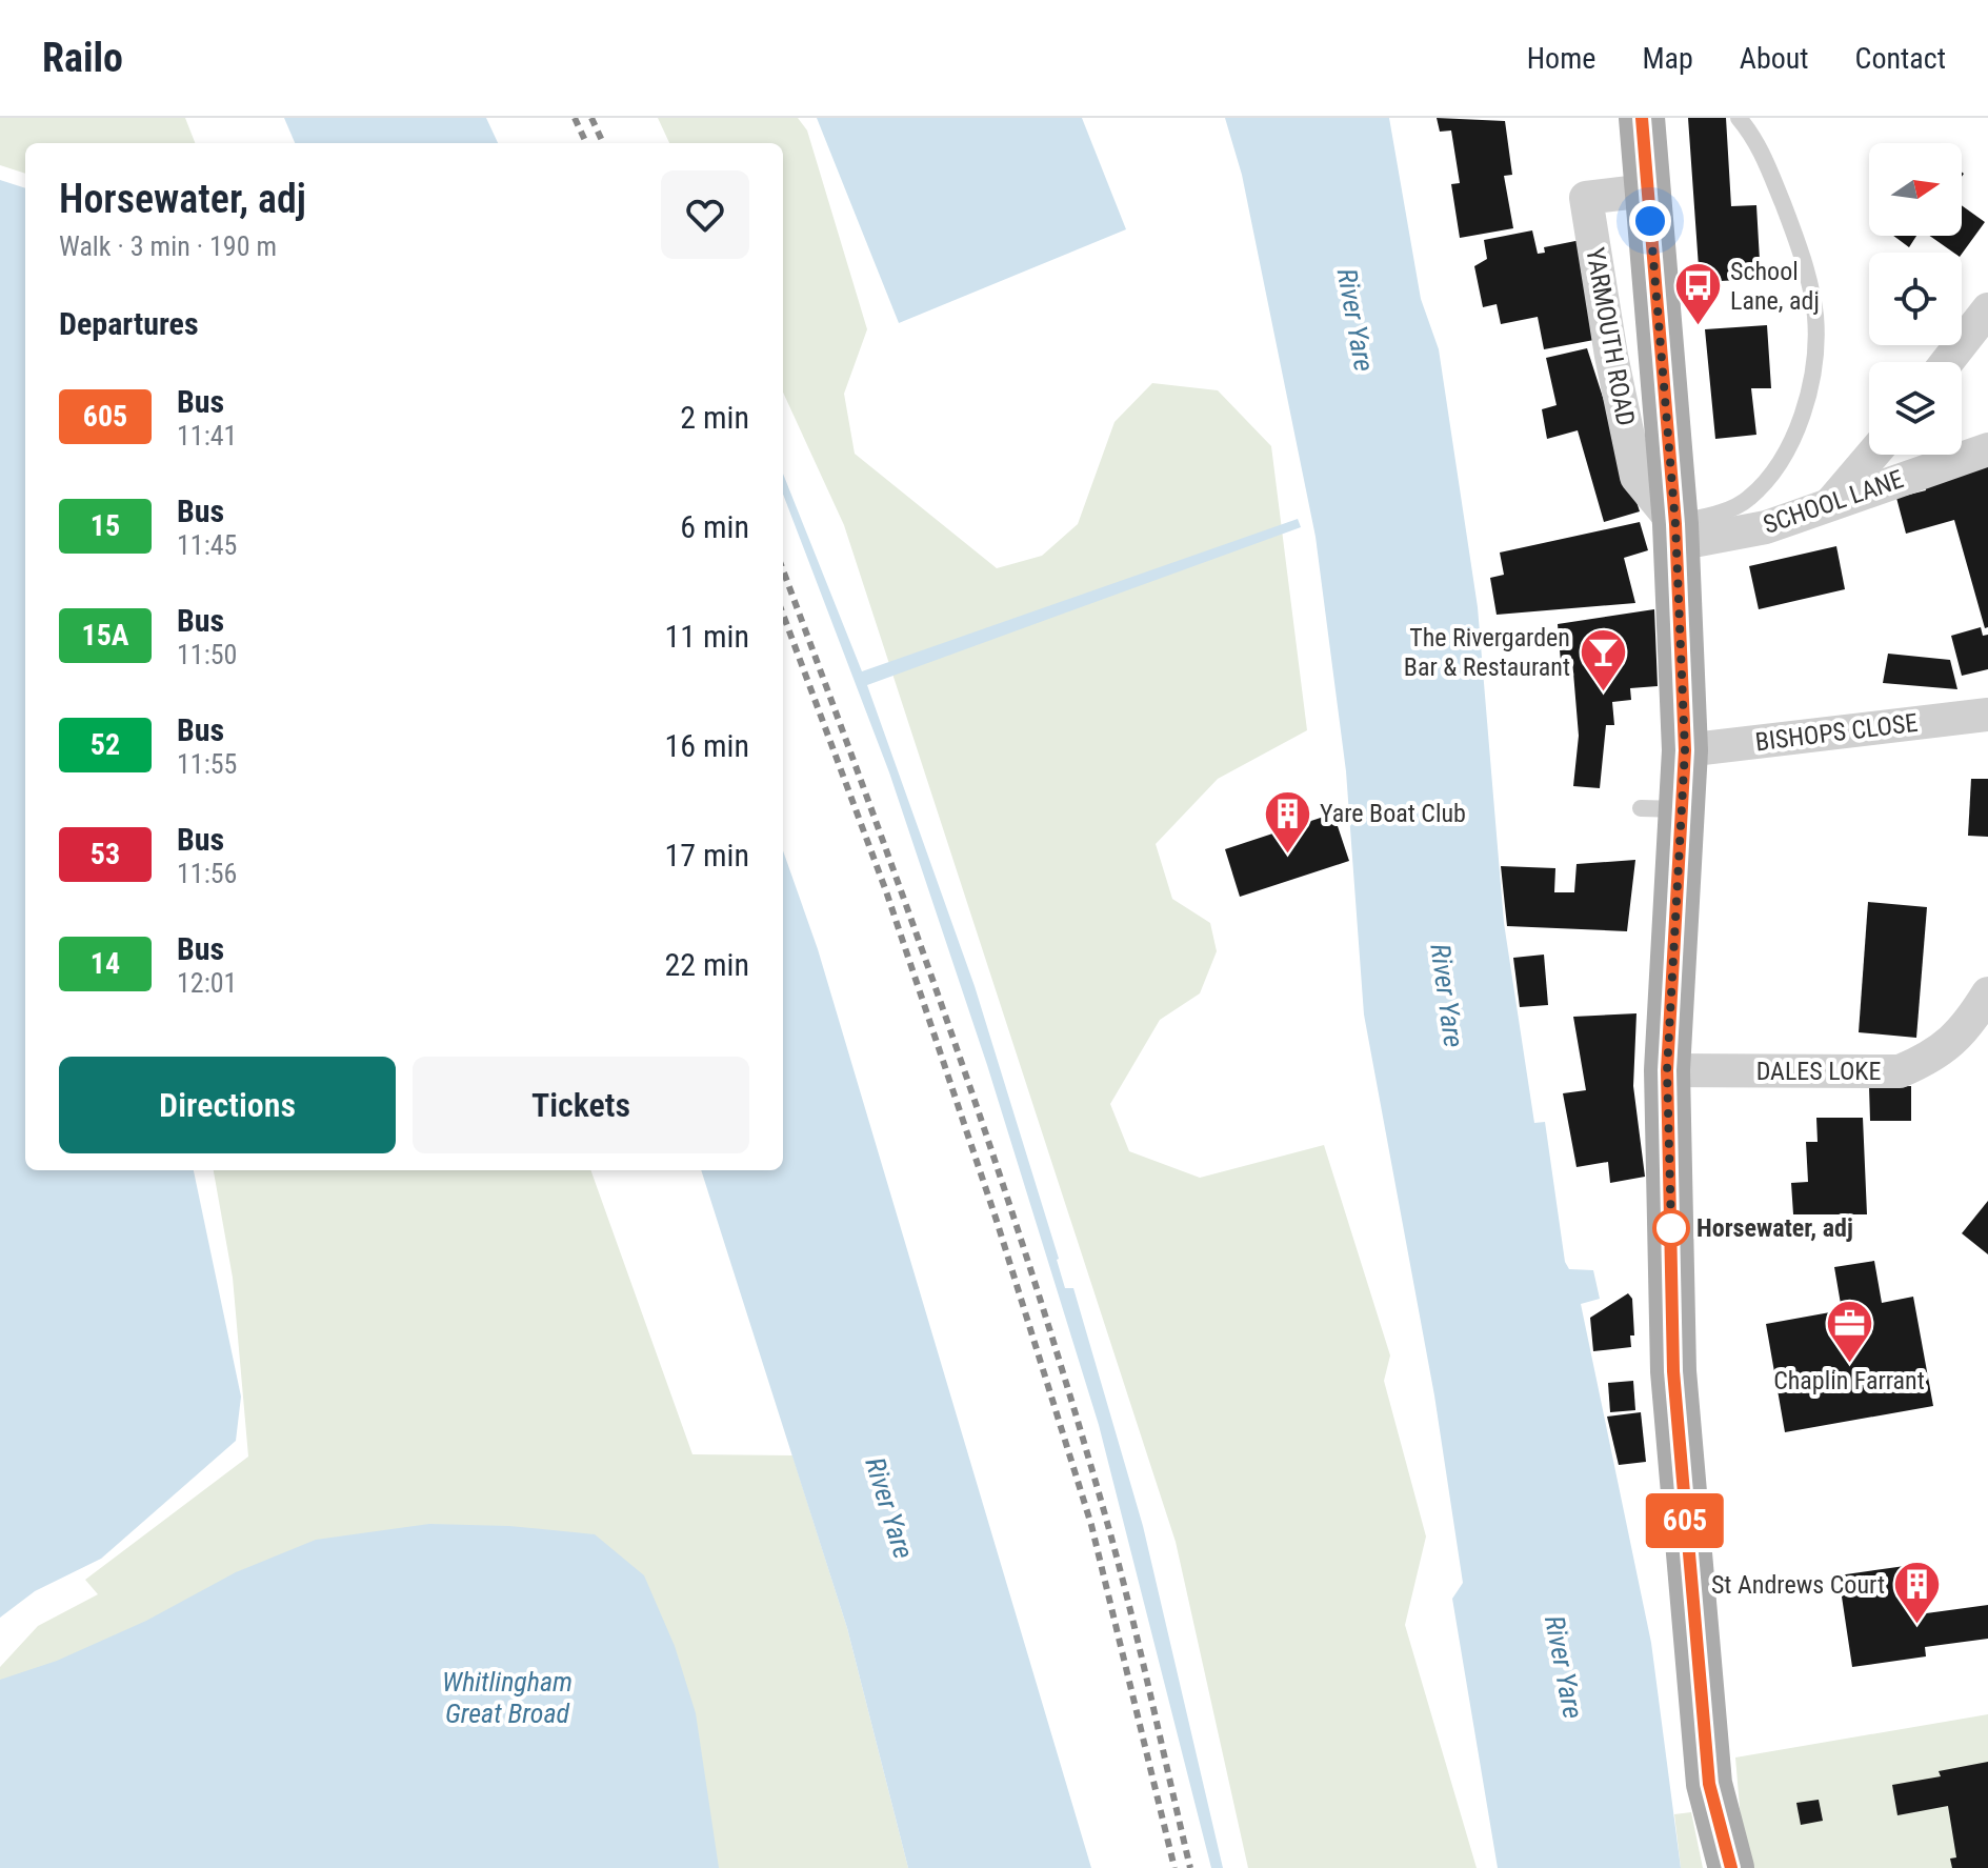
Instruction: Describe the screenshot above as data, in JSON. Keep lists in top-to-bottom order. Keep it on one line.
{"streets":{"main road":["YARMOUTH ROAD"],"street":["SCHOOL LANE","BISHOPS CLOSE","DALES LOKE"]},"crossings":[["YARMOUTH ROAD","SCHOOL LANE"],["YARMOUTH ROAD","BISHOPS CLOSE"],["YARMOUTH ROAD","DALES LOKE"]],"water":["River Yare","Whitlingham Great Broad"],"places":{"bus stop":["School Lane, adj"],"bar":["The Rivergarden Bar & Restaurant"],"building":["Yare Boat Club","St Andrews Court"],"other":["Horsewater, adj"],"office":["Chaplin Farrant"]},"lines":["bus line 605"],"north":"right","page":{"header":"Railo","nav":["Home","Map","About","Contact"],"on_map":"605","heading":[["Horsewater, adj","Walk · 3 min · 190 m"],"Departures"],"list":[{"mark":"605","name":"Bus","note":"11:41","value":"2 min"},{"mark":"15","name":"Bus","note":"11:45","value":"6 min"},{"mark":"15A","name":"Bus","note":"11:50","value":"11 min"},{"mark":"52","name":"Bus","note":"11:55","value":"16 min"},{"mark":"53","name":"Bus","note":"11:56","value":"17 min"},{"mark":"14","name":"Bus","note":"12:01","value":"22 min"}],"buttons":["Directions","Tickets"]}}
